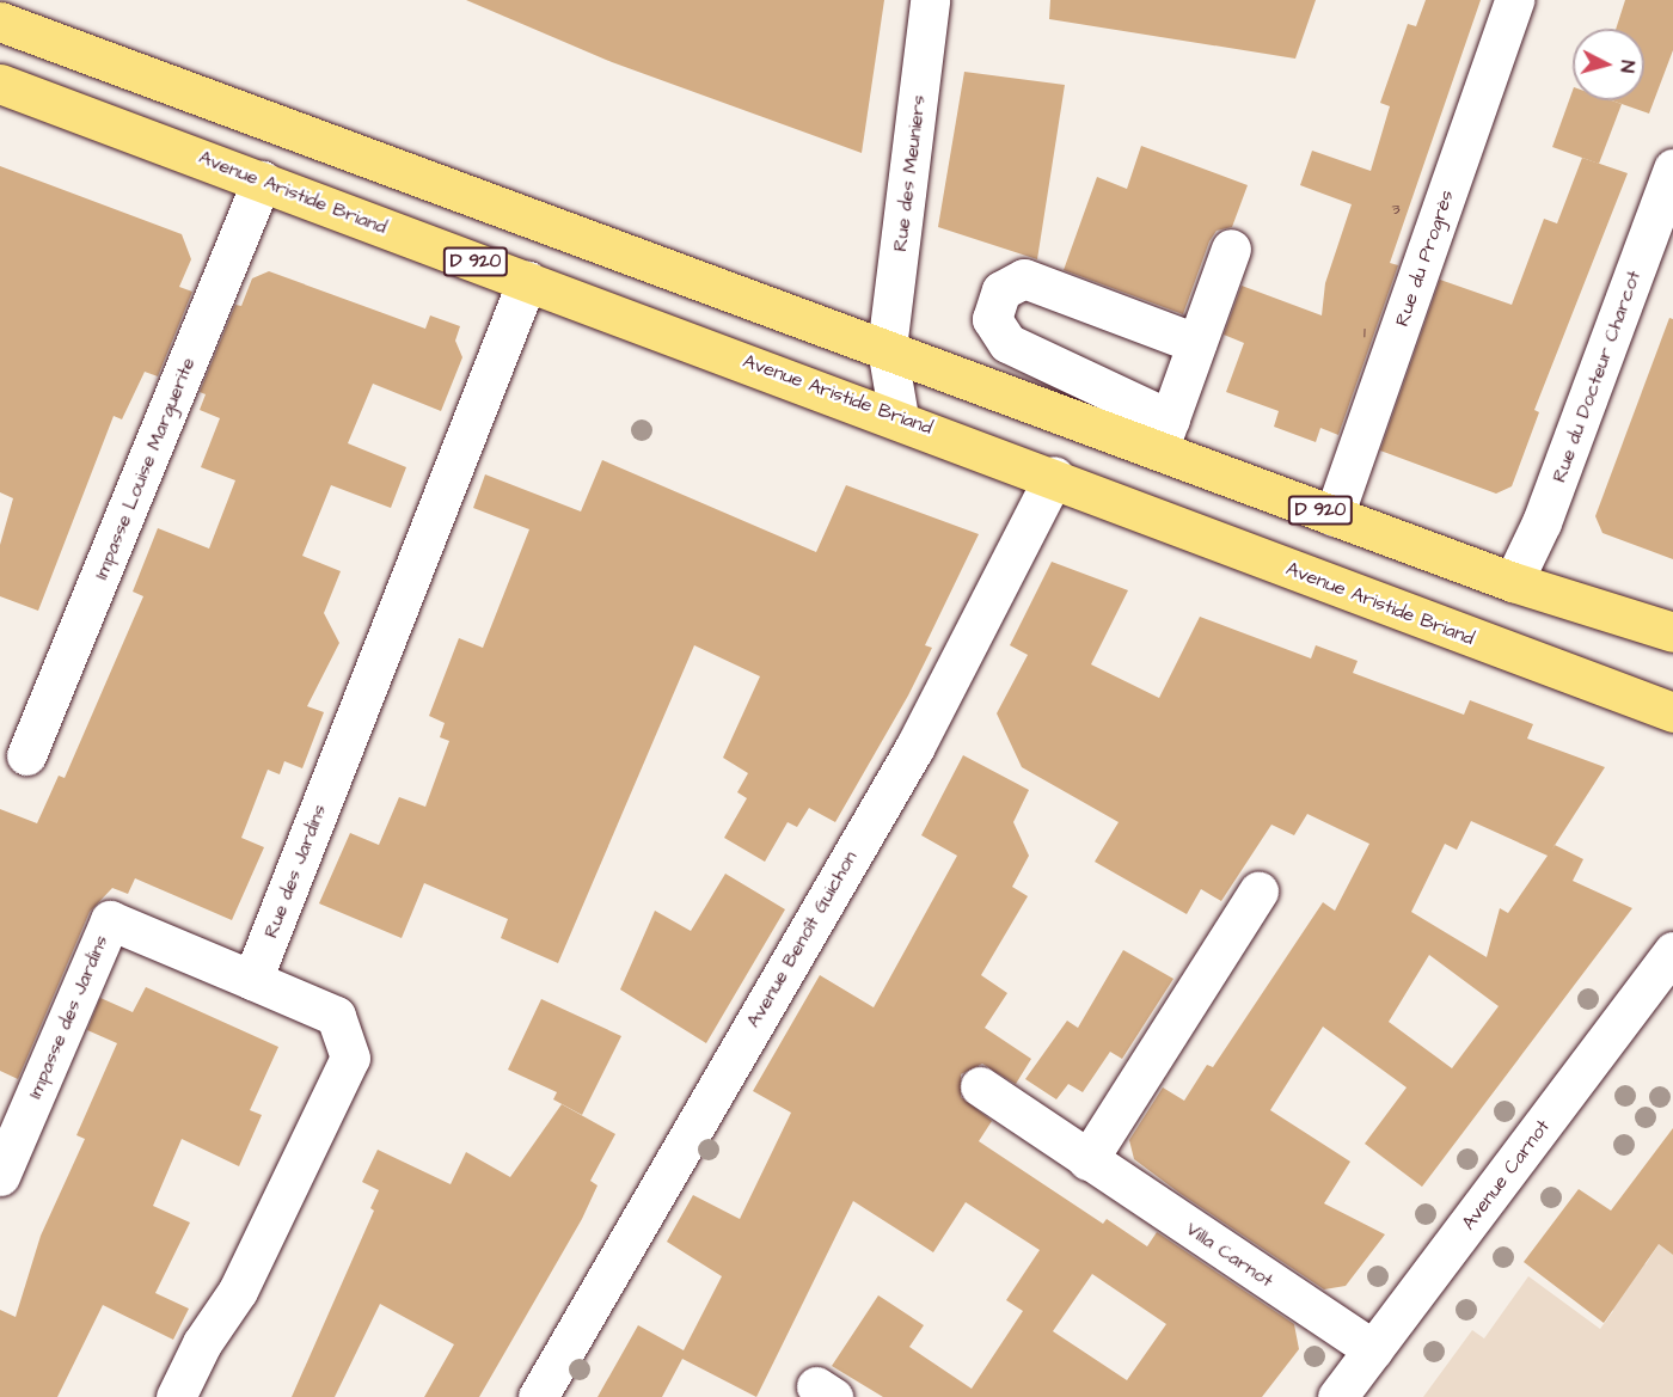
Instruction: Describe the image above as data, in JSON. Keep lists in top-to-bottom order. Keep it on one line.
{"streets":{"main road":["Avenue Aristide Briand","D 920"],"street":["Rue des Meuniers","Rue du Progrès","Rue du Docteur Charcot","Impasse Louise Marguerite","Rue des Jardins","Avenue Benoît Guichon","Impasse des Jardins","Avenue Carnot","Villa Carnot"]},"crossings":[["Rue des Meuniers","Avenue Aristide Briand"],["Rue des Meuniers","D 920"],["Avenue Aristide Briand","Impasse Louise Marguerite"],["Avenue Aristide Briand","Rue des Jardins"],["Avenue Aristide Briand","Avenue Benoît Guichon"],["Rue du Progrès","D 920"],["D 920","Rue du Docteur Charcot"],["Rue des Jardins","Impasse des Jardins"],["Avenue Carnot","Villa Carnot"]],"house_numbers":["3","1"],"north":"right"}
